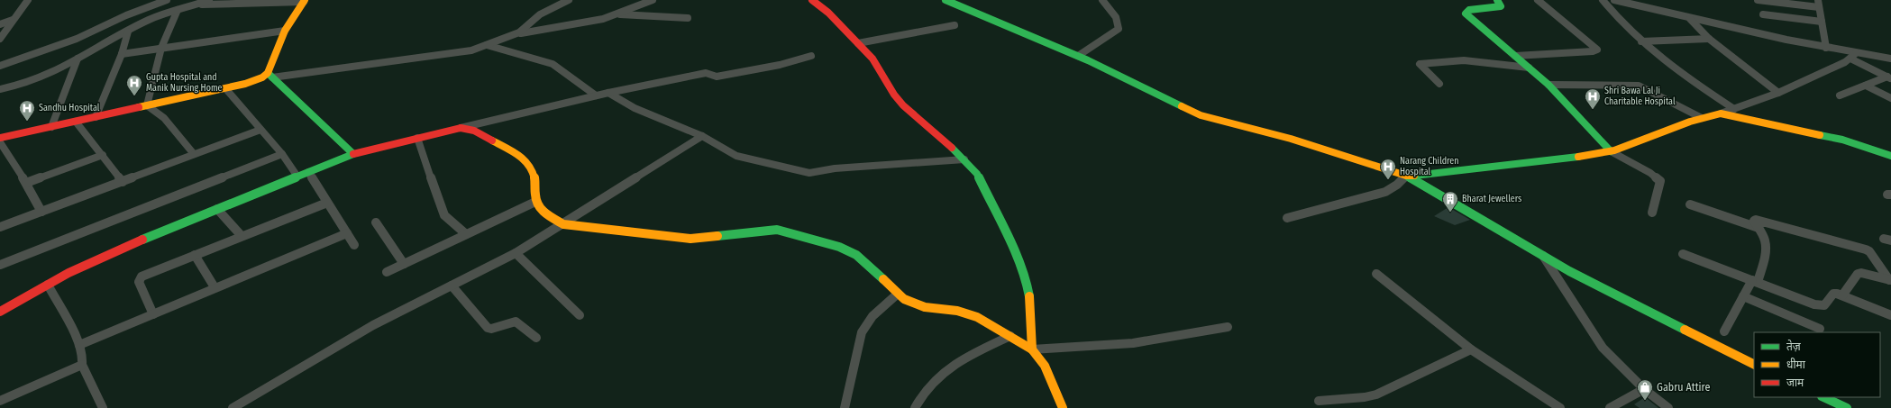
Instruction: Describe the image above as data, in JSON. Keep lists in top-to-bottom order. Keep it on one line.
{"places":{"hospital":["Gupta Hospital and Manik Nursing Home","Shri Bawa Lal Ji Charitable Hospital","Sandhu Hospital","Narang Children Hospital"],"building":["Bharat Jewellers"],"shop":["Gabru Attire"]},"legend":["तेज़","धीमा","जाम"]}
